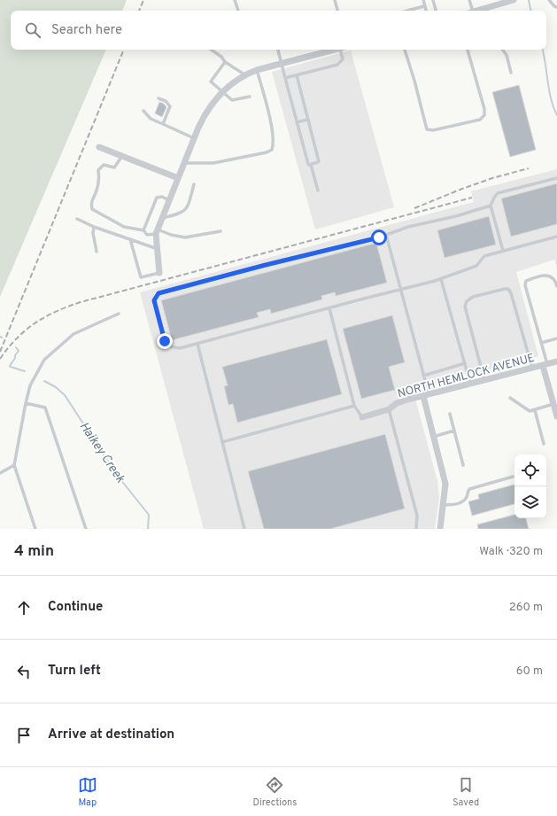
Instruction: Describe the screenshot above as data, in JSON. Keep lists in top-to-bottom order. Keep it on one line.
{"streets":{"street":["NORTH HEMLOCK AVENUE"]},"water":["Haikey Creek"],"page":{"search":"Search here","heading":["4 min","Walk · 320 m"],"list":[["Continue","260 m"],["Turn left","60 m"],"Arrive at destination"],"nav":["Map","Directions","Saved"]}}
